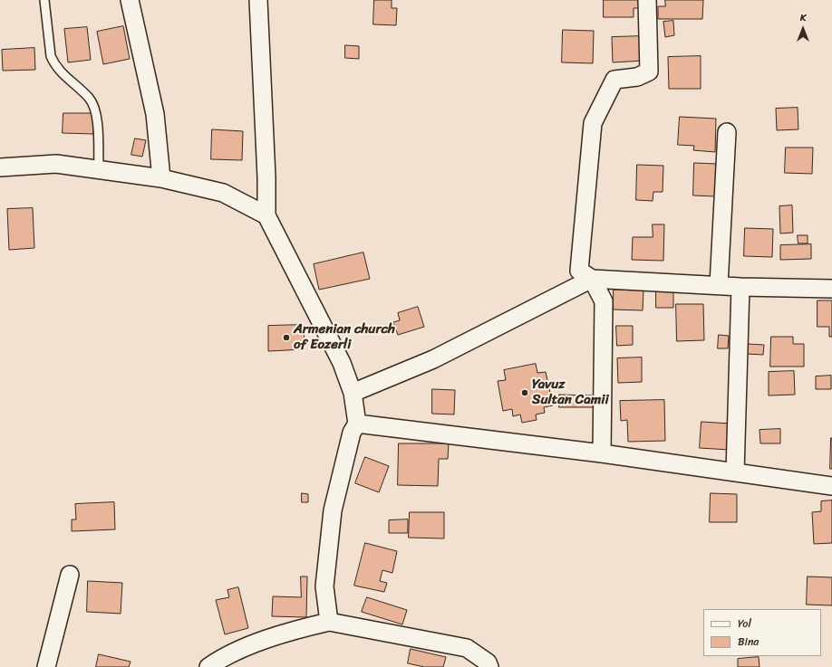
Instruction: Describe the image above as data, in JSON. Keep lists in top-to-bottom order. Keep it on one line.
{"places":["Armenian church of Eozerli","Yavuz Sultan Camii"],"legend":["Yol","Bina"],"north":"top"}
